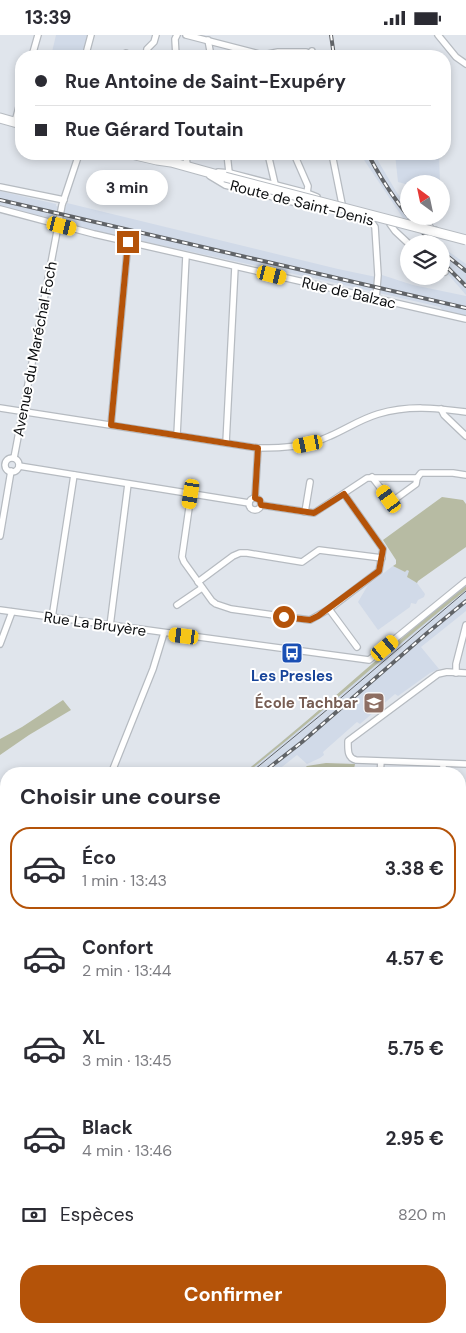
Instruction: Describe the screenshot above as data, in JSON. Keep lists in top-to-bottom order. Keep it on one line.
{"streets":{"main road":["Route de Saint-Denis"],"street":["Rue de Balzac","Avenue du Maréchal Foch","Rue La Bruyère"]},"crossings":[["Rue de Balzac","Avenue du Maréchal Foch"]],"places":{"bus stop":["Les Presles"],"school or university":["École Tachbar"]},"north":"top left","page":{"status":"13:39","banner":["Rue Antoine de Saint-Exupéry","Rue Gérard Toutain"],"bubble":"3 min","heading":"Choisir une course","list":[{"name":"Éco","note":"1 min · 13:43","value":"3.38 €"},{"name":"Confort","note":"2 min · 13:44","value":"4.57 €"},{"name":"XL","note":"3 min · 13:45","value":"5.75 €"},{"name":"Black","note":"4 min · 13:46","value":"2.95 €"}],"pay":["Espèces","820 m"],"buttons":"Confirmer"}}
